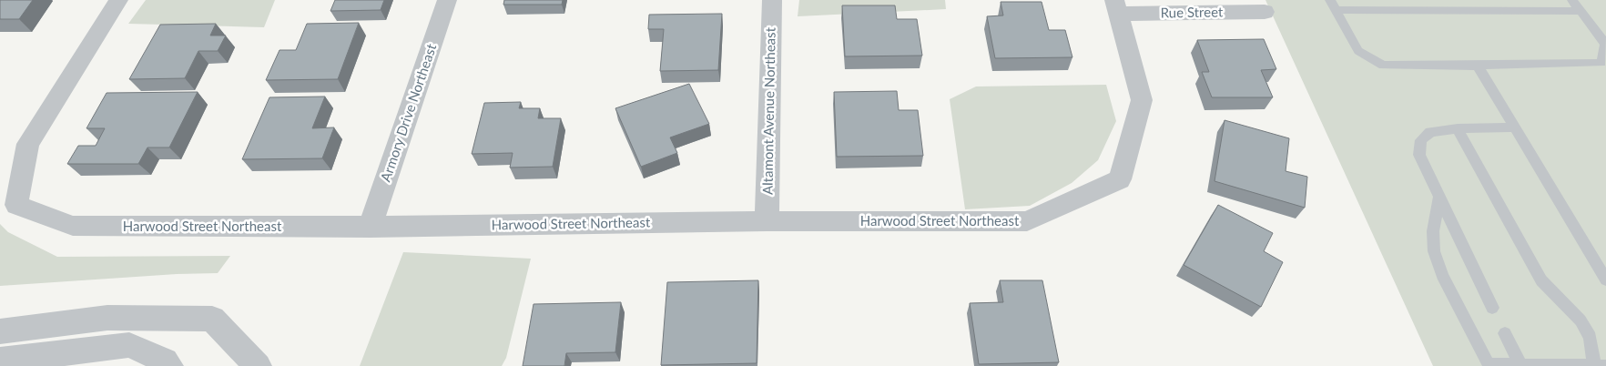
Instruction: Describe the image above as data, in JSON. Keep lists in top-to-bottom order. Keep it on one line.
{"streets":{"street":["Rue Street","Altamont Avenue Northeast","Armory Drive Northeast","Harwood Street Northeast"]},"crossings":[["Rue Street","Harwood Street Northeast"],["Altamont Avenue Northeast","Harwood Street Northeast"],["Armory Drive Northeast","Harwood Street Northeast"]]}
